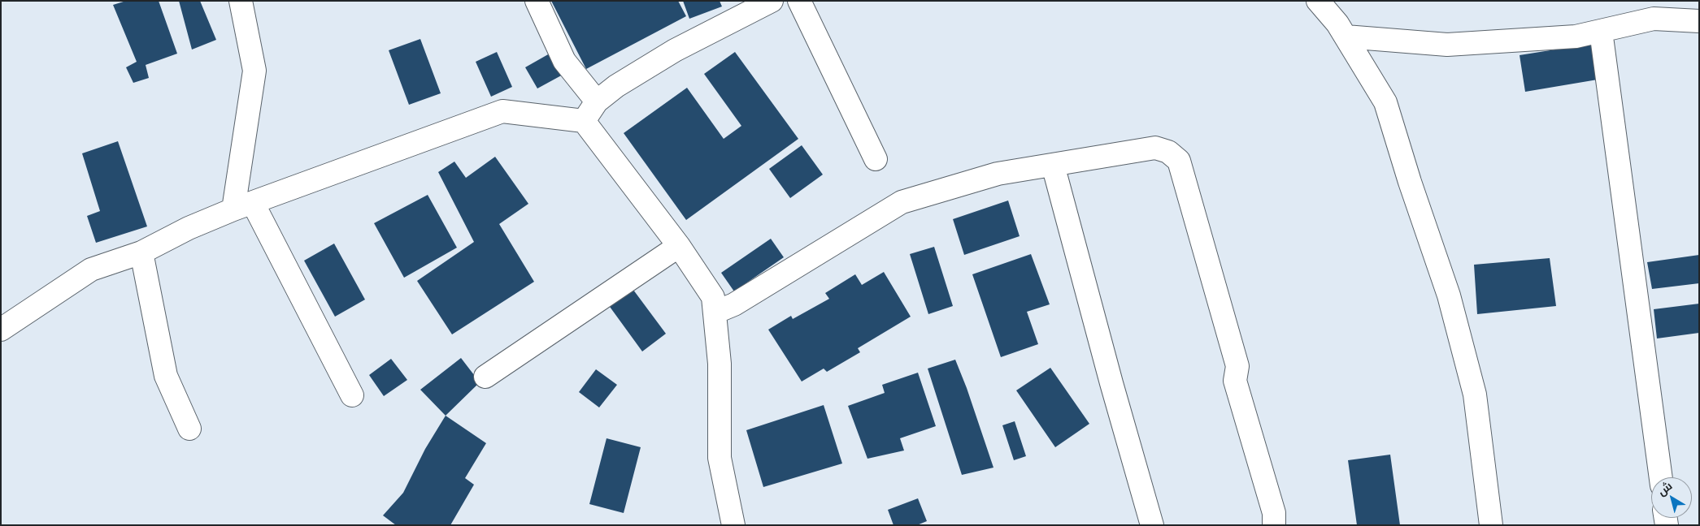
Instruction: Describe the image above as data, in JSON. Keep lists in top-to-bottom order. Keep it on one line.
{"north":"top left"}
